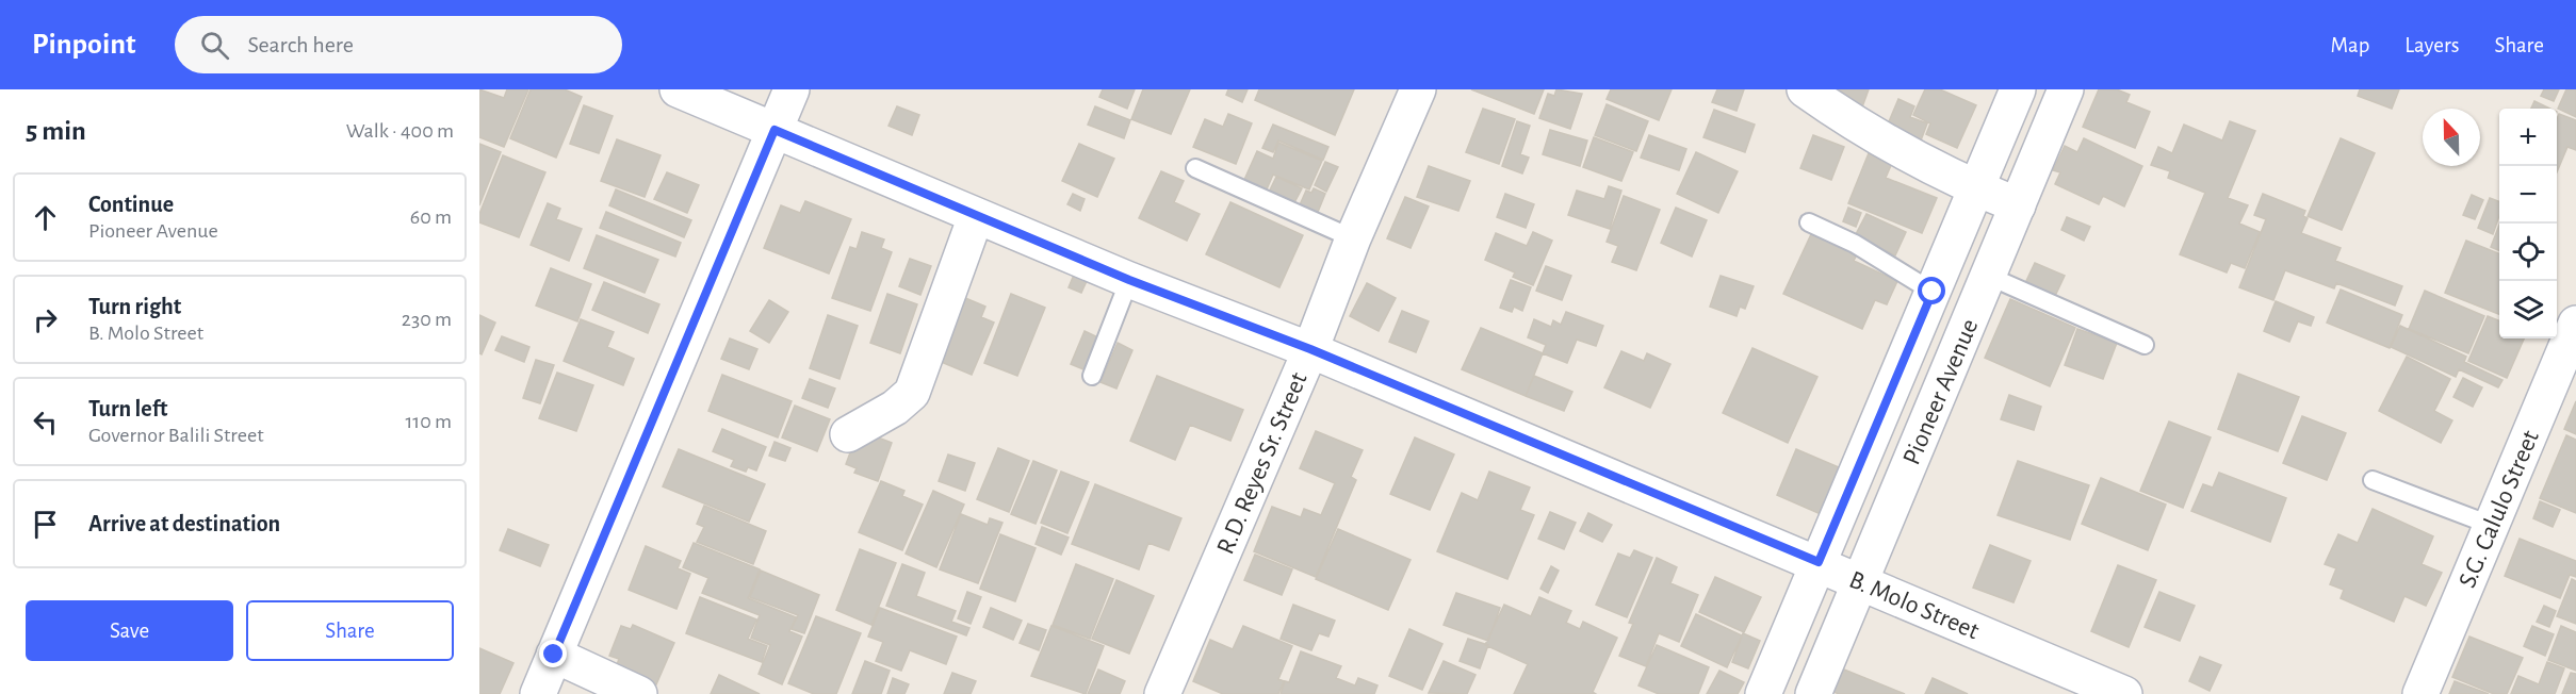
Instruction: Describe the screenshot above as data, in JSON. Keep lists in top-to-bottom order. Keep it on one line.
{"streets":{"street":["Pioneer Avenue","R.D. Reyes Sr. Street","S.G. Calulo Street","B. Molo Street"]},"crossings":[["Pioneer Avenue","B. Molo Street"],["R.D. Reyes Sr. Street","B. Molo Street"]],"north":"top","page":{"header":"Pinpoint","search":"Search here","nav":["Map","Layers","Share"],"heading":["5 min","Walk · 400 m"],"map_buttons":["+","−"],"list":[["Continue","Pioneer Avenue","60 m"],["Turn right","B. Molo Street","230 m"],["Turn left","Governor Balili Street","110 m"],"Arrive at destination"],"buttons":["Save","Share"]}}
